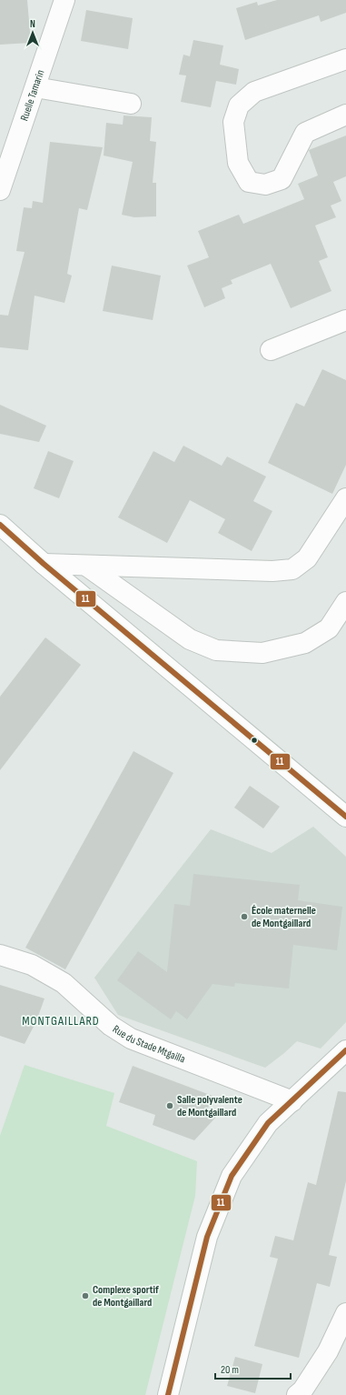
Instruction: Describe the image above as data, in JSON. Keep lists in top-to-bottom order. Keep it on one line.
{"streets":{"street":["Ruelle Tamarin","Rue du Stade Mtgailla"]},"districts":["MONTGAILLARD"],"places":["École maternelle de Montgaillard","Salle polyvalente de Montgaillard","Complexe sportif de Montgaillard"],"lines":["transit line 11"],"scale_bar":"20 m","north":"top"}
